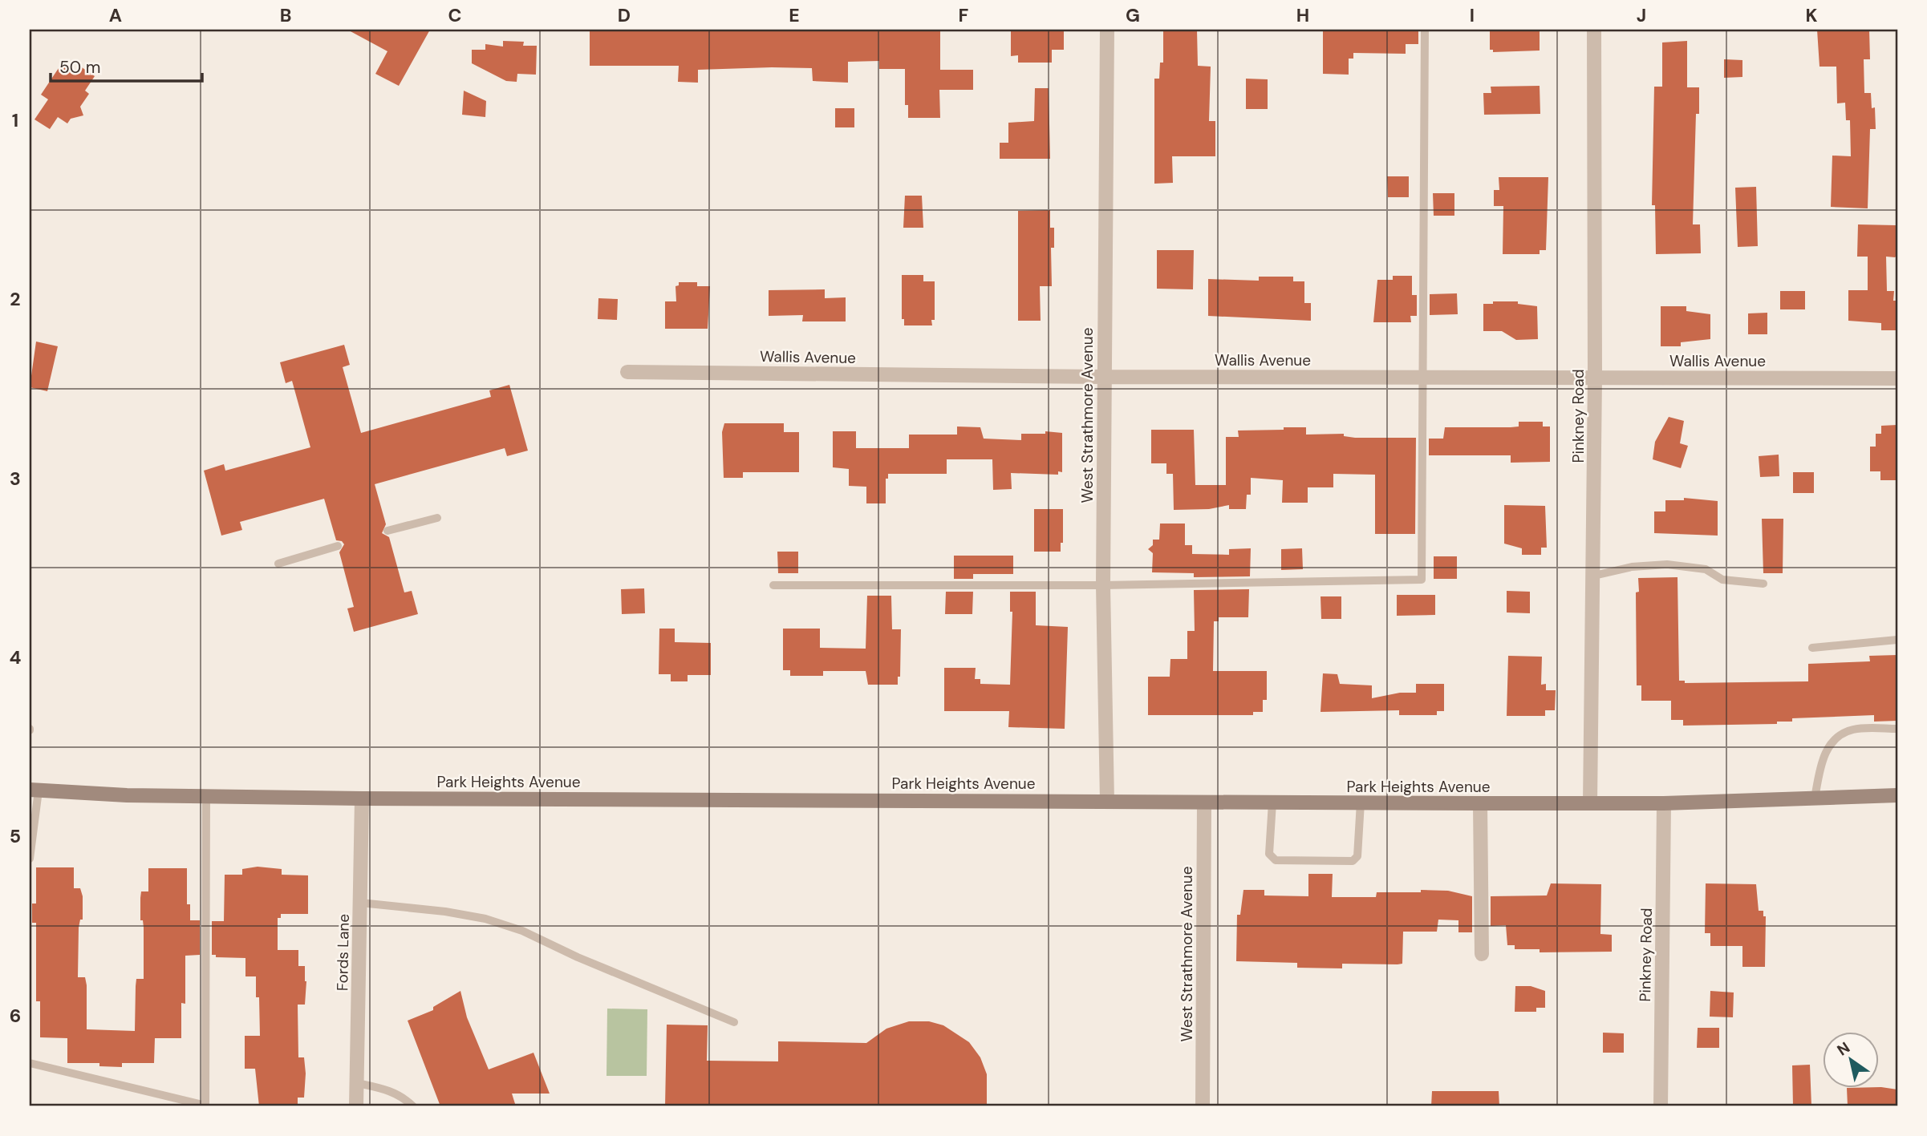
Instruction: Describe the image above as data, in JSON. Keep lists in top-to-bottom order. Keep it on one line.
{"streets":{"main road":["Park Heights Avenue"],"street":["Wallis Avenue","West Strathmore Avenue","Pinkney Road","Fords Lane"]},"crossings":[["Wallis Avenue","West Strathmore Avenue"],["Wallis Avenue","Pinkney Road"],["West Strathmore Avenue","Park Heights Avenue"],["Pinkney Road","Park Heights Avenue"],["Park Heights Avenue","Fords Lane"]],"scale_bar":"50 m","north":"top left","grid":{"columns":["A","B","C","D","E","F","G","H","I","J","K"],"rows":["1","2","3","4","5","6"]}}
